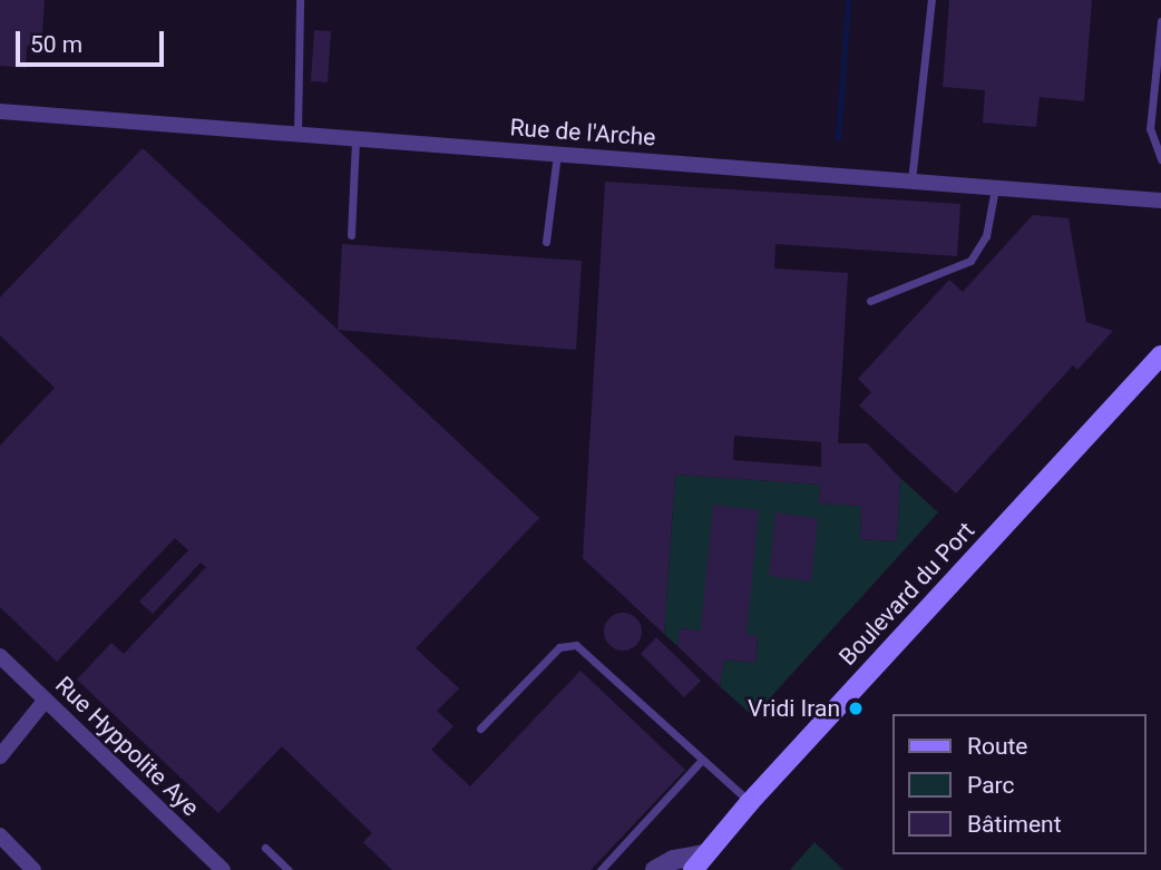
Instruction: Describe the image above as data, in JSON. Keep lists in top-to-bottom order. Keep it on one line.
{"streets":{"main road":["Boulevard du Port"],"street":["Rue de l'Arche","Rue Hyppolite Aye"]},"places":["Vridi Iran"],"legend":["Route","Parc","Bâtiment"],"scale_bar":"50 m"}
